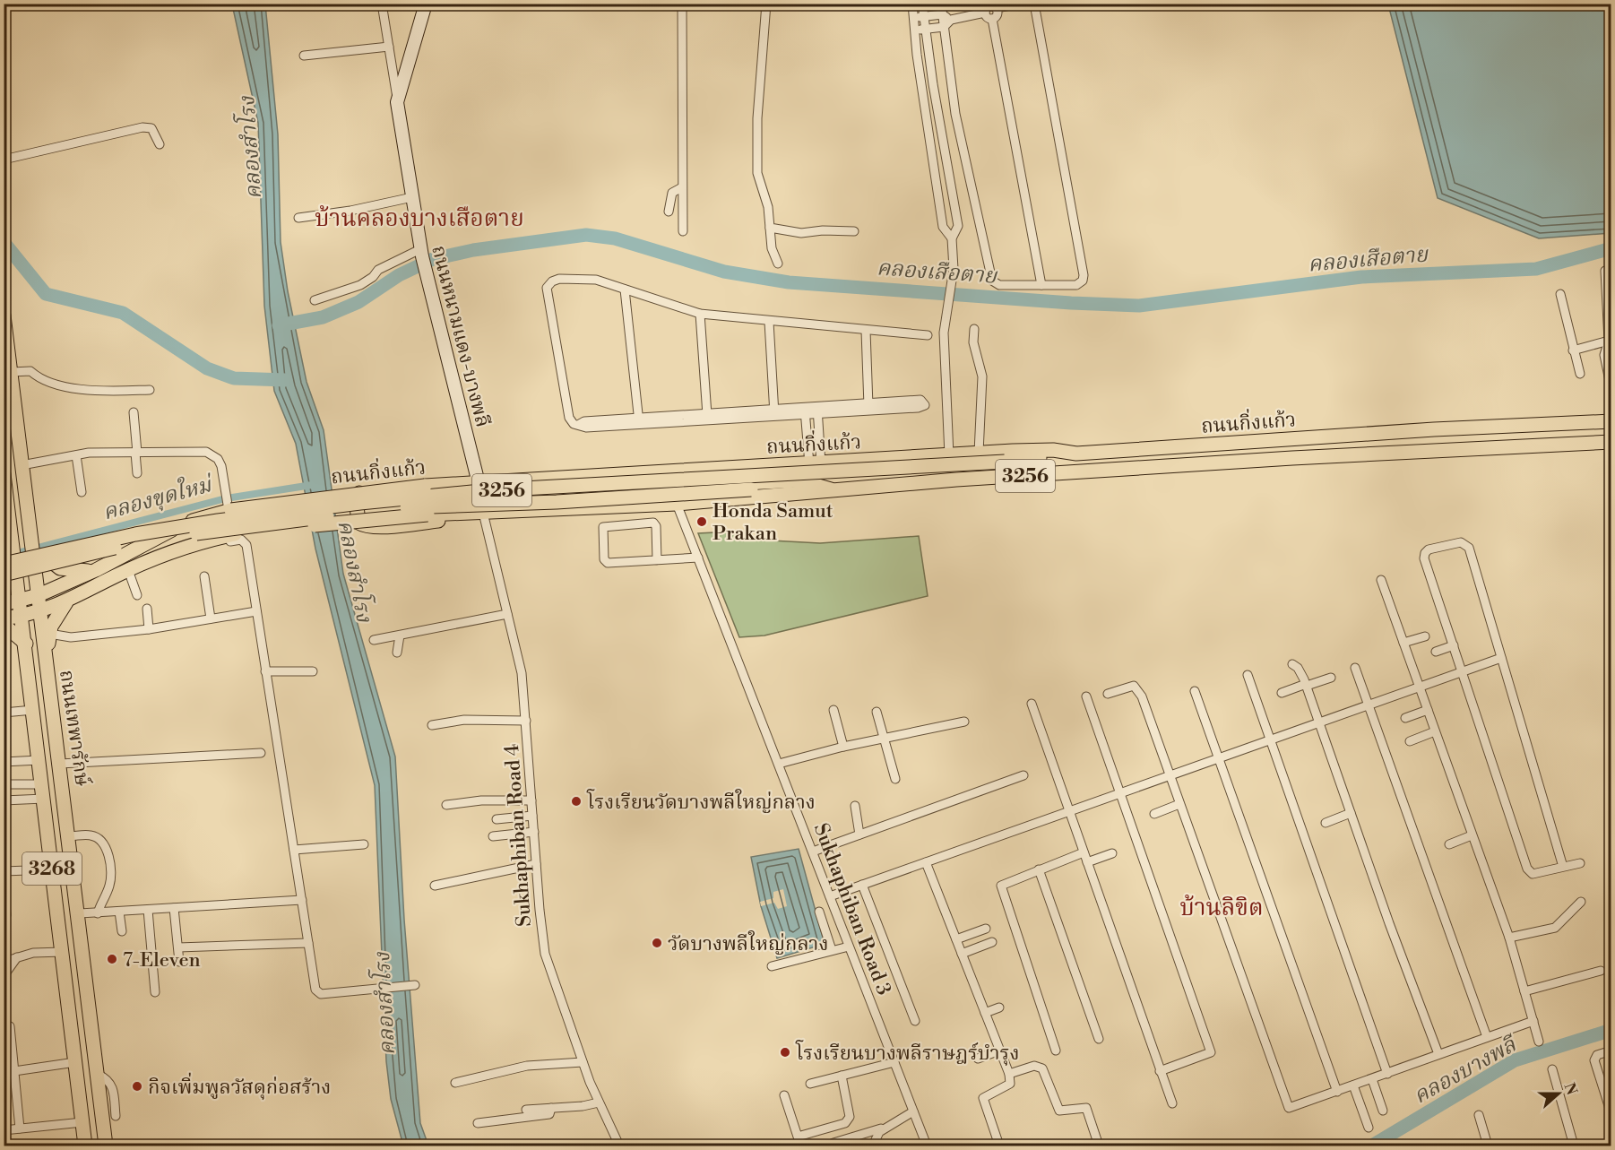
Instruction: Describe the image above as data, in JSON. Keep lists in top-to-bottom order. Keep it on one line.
{"streets":{"main road":["ถนนหนามแดง-บางพลี","ถนนกิ่งแก้ว","3256","ถนนเทพารักษ์","3268"],"street":["Sukhaphiban Road 4","Sukhaphiban Road 3"]},"crossings":[["ถนนหนามแดง-บางพลี","ถนนกิ่งแก้ว"],["ถนนหนามแดง-บางพลี","3256"],["ถนนกิ่งแก้ว","3256"],["ถนนกิ่งแก้ว","ถนนเทพารักษ์"],["ถนนกิ่งแก้ว","Sukhaphiban Road 4"],["ถนนกิ่งแก้ว","Sukhaphiban Road 3"],["3256","ถนนเทพารักษ์"]],"districts":["บ้านคลองบางเสือตาย","บ้านลิขิต"],"water":["คลองสำโรง","คลองเสือตาย","คลองขุดใหม่","คลองบางพลี"],"places":["Honda Samut Prakan","โรงเรียนวัดบางพลีใหญ่กลาง","วัดบางพลีใหญ่กลาง","7-Eleven","โรงเรียนบางพลีราษฎร์บำรุง","กิจเพิ่มพูลวัสดุก่อสร้าง"],"north":"right"}
